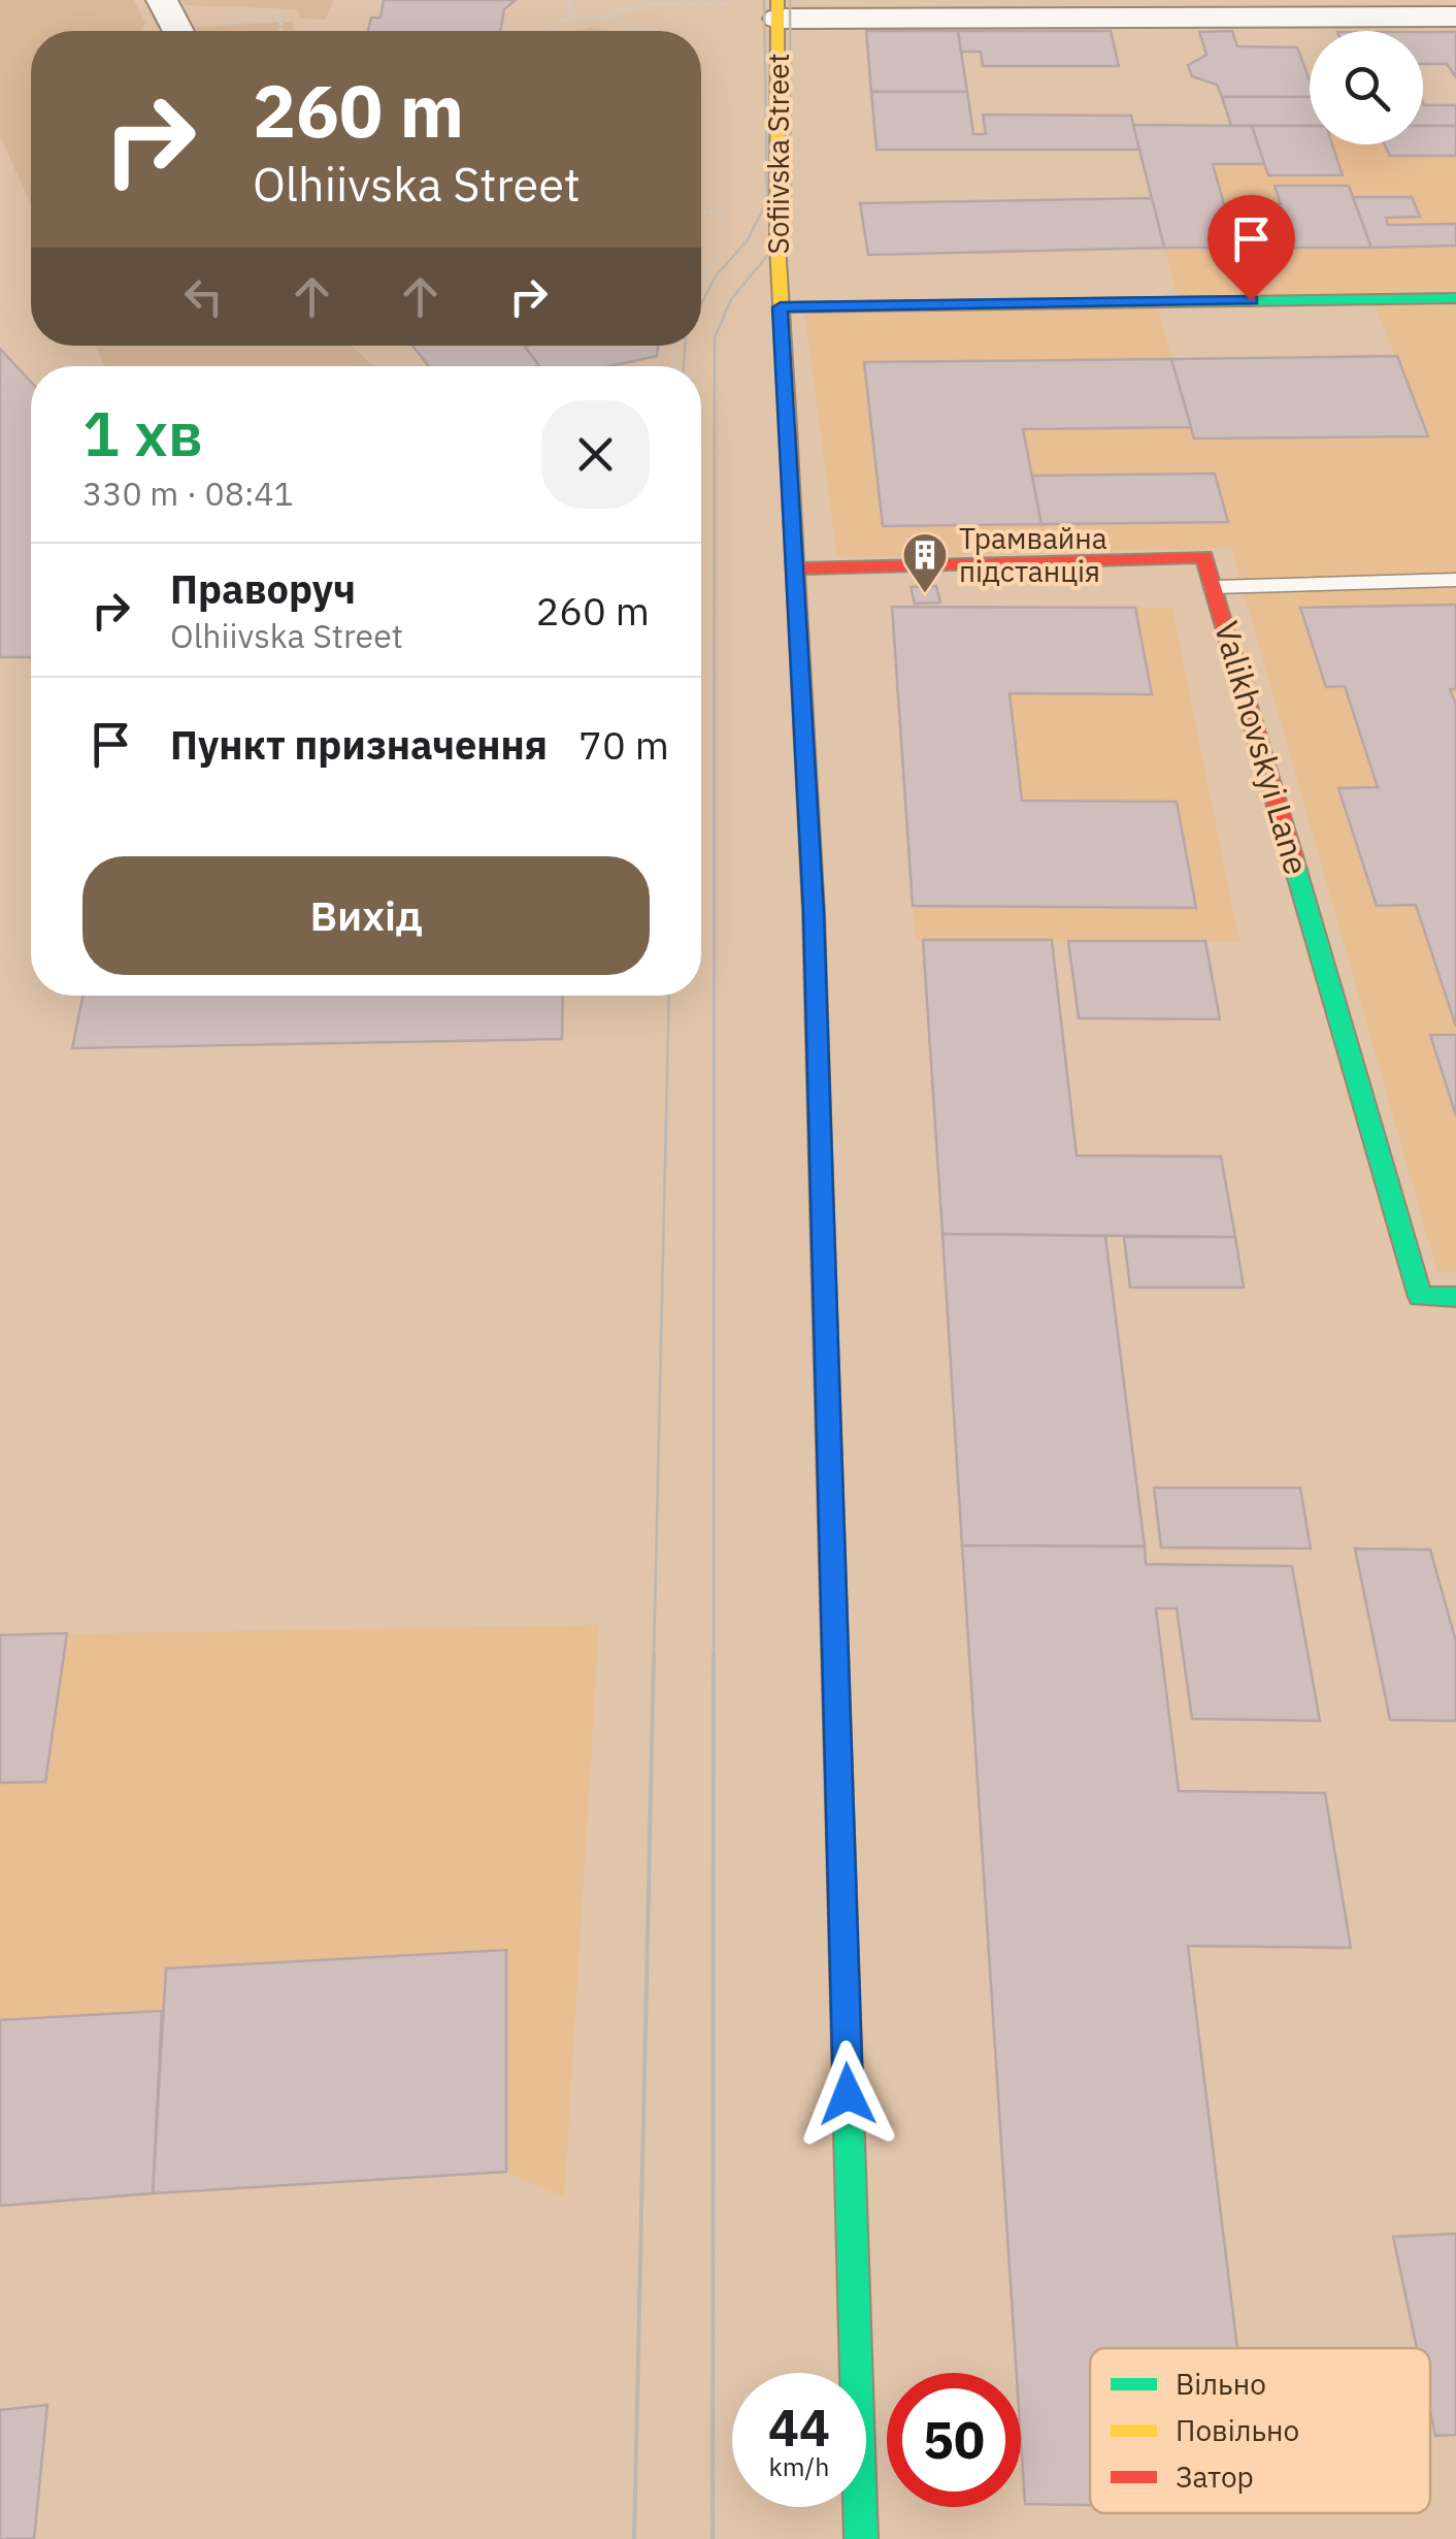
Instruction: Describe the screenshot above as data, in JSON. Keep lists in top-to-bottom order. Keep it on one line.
{"streets":{"main road":["Sofiivska Street","Valikhovskyi Lane"]},"crossings":[["Sofiivska Street","Valikhovskyi Lane"]],"places":{"building":["Трамвайна підстанція"]},"legend":["Вільно","Повільно","Затор"],"page":{"turn":["260 m","Olhiivska Street"],"heading":["1 хв","330 m · 08:41"],"list":[{"name":"Праворуч","note":"Olhiivska Street","value":"260 m"},{"name":"Пункт призначення","value":"70 m"}],"buttons":"Вихід","speed":"44 km/h","limit":"50"}}
